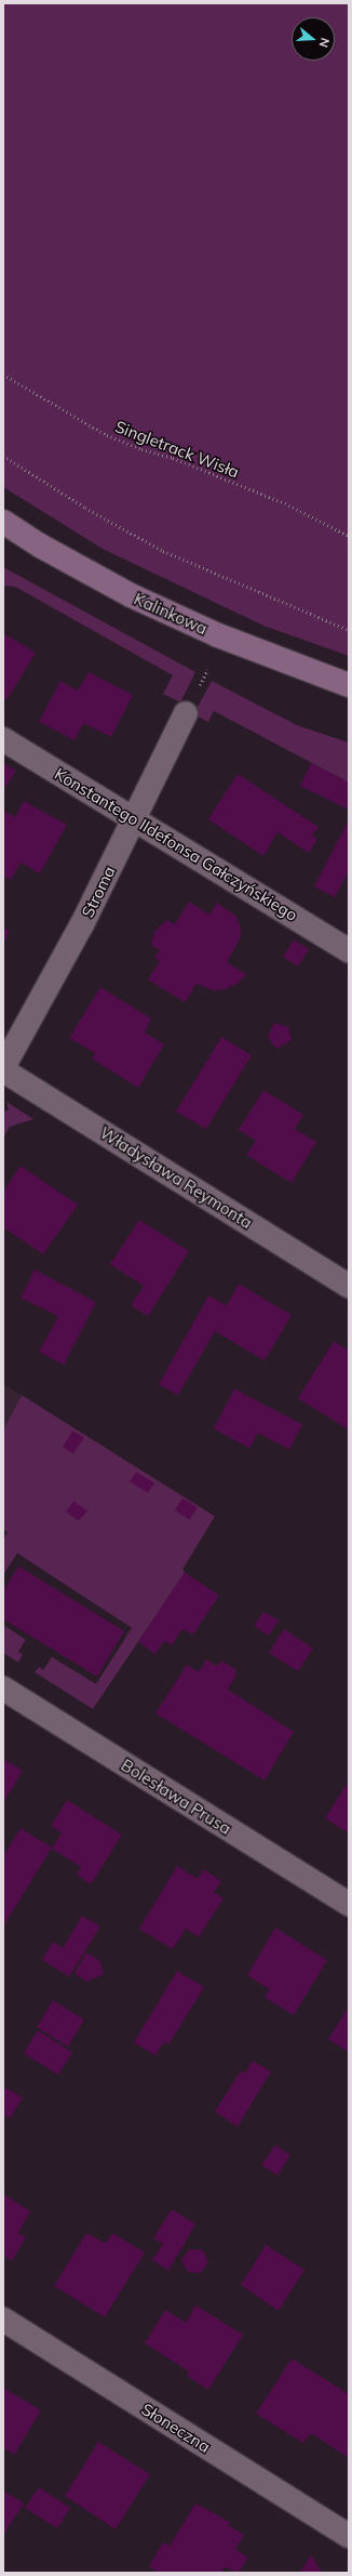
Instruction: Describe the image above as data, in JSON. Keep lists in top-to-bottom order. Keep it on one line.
{"streets":{"street":["Kalinkowa","Konstantego Ildefonsa Gałczyńskiego","Stroma","Władysława Reymonta","Bolesława Prusa","Słoneczna"],"path":["Singletrack Wisła"]},"crossings":[["Konstantego Ildefonsa Gałczyńskiego","Stroma"],["Stroma","Władysława Reymonta"]],"north":"right"}
